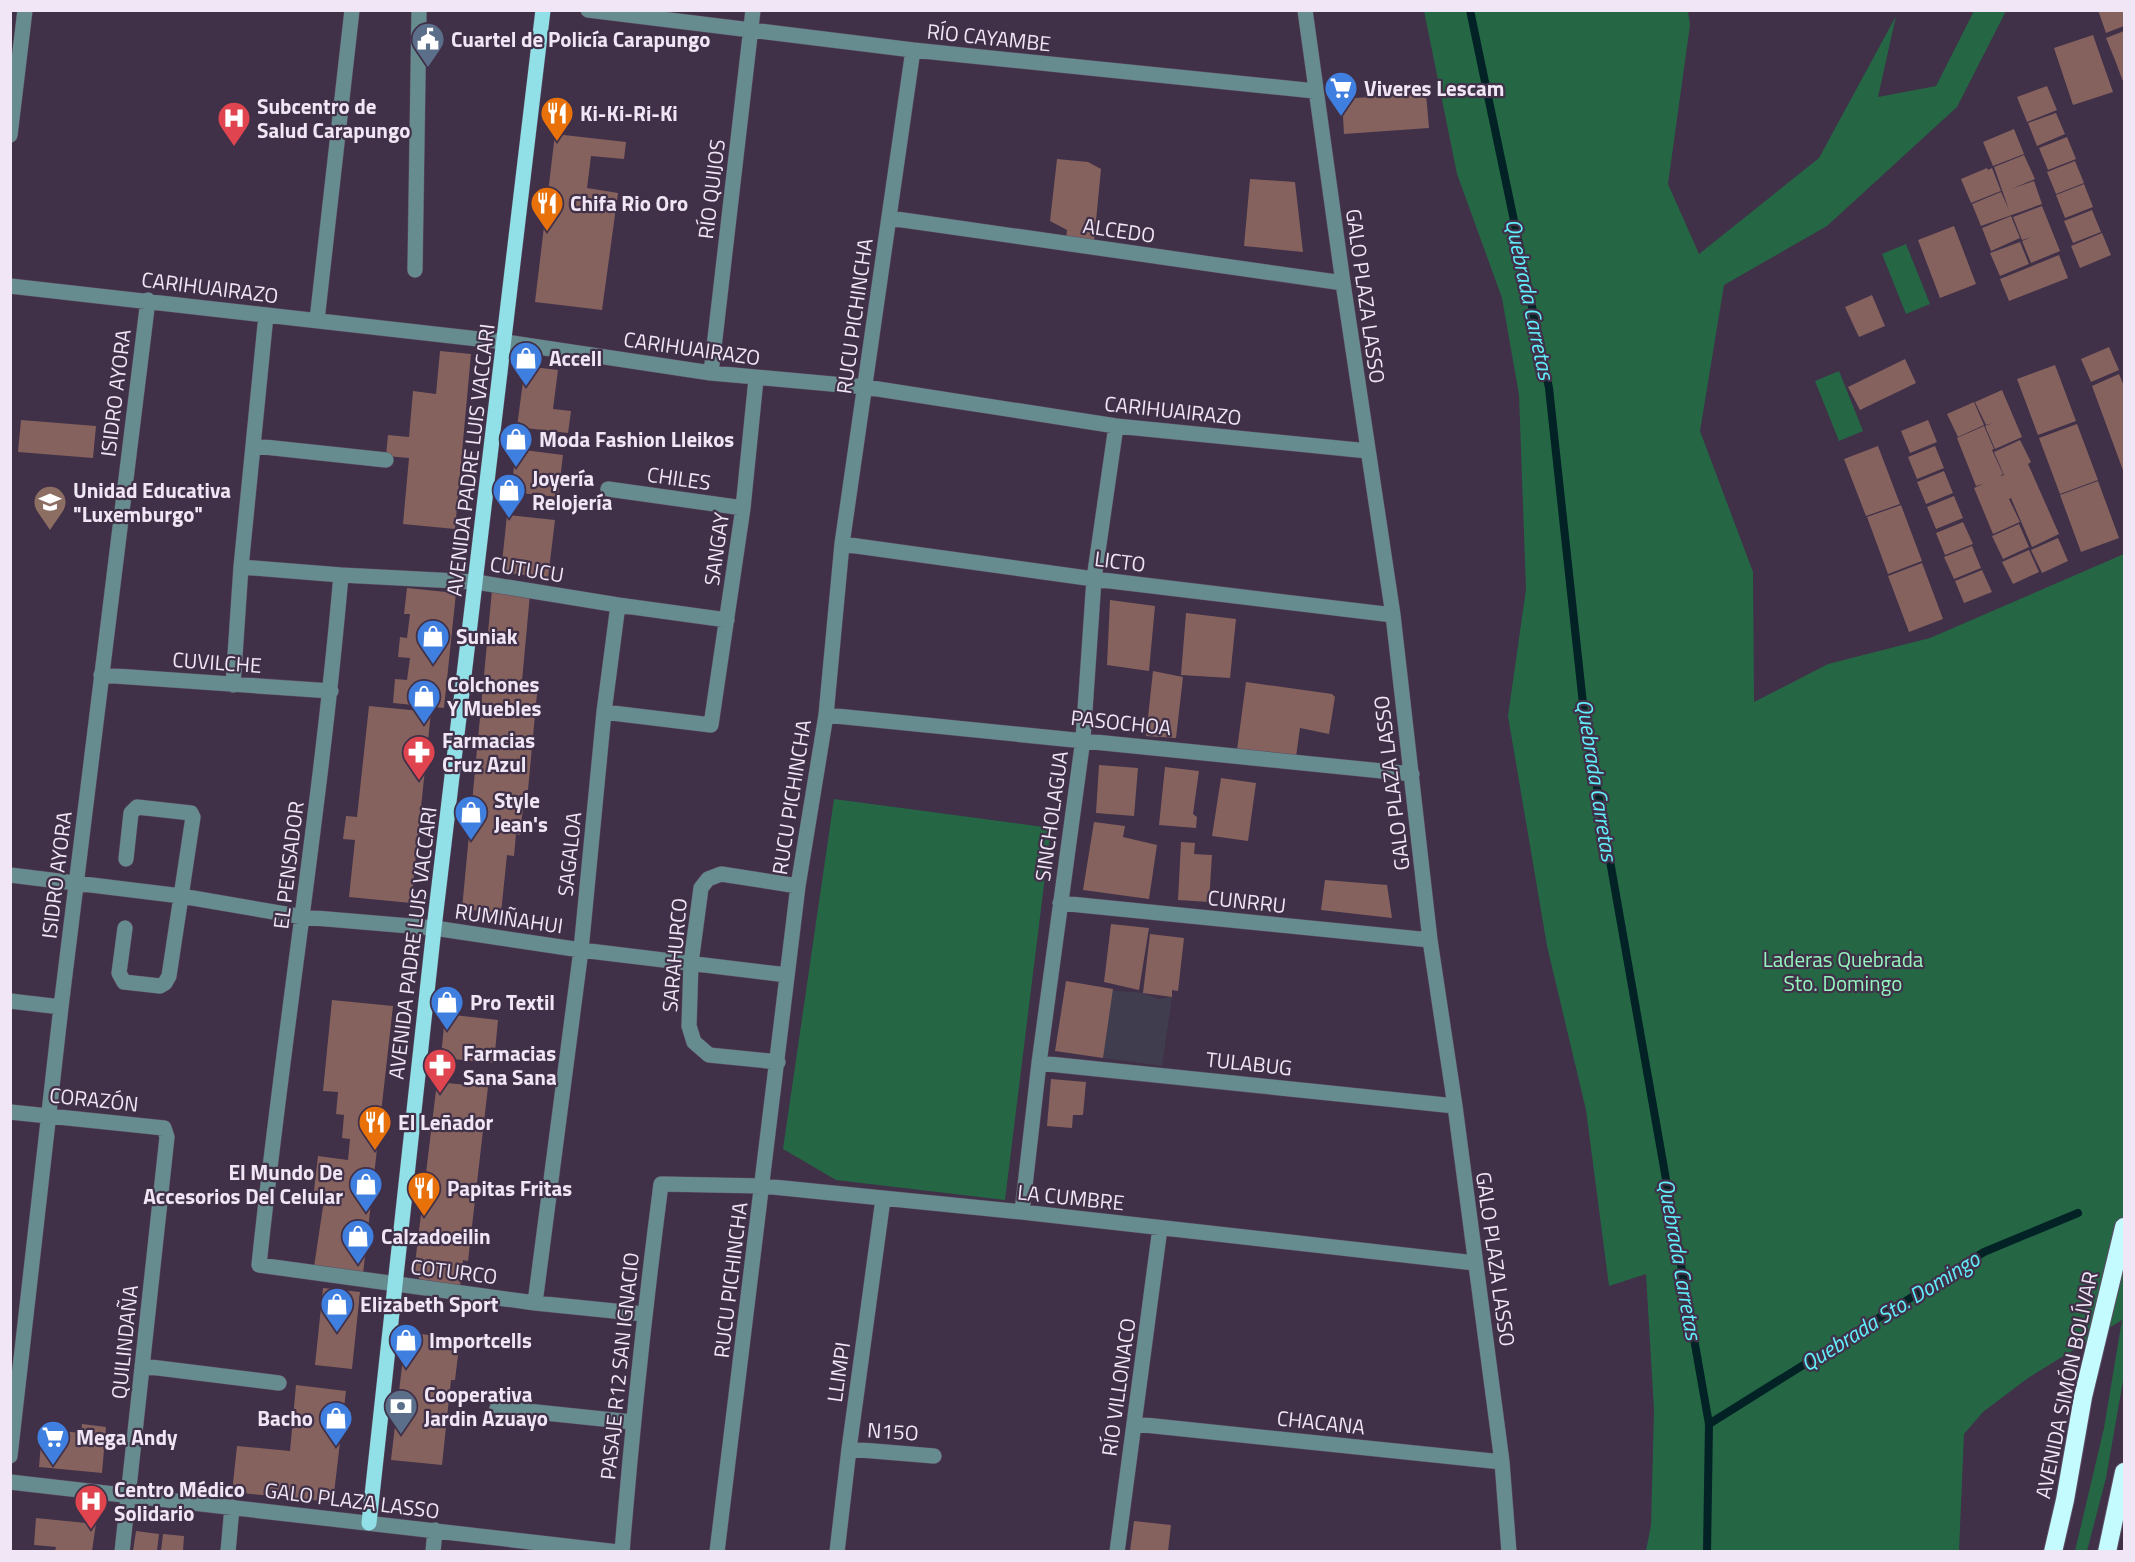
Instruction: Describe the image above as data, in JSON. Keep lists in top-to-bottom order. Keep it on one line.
{"streets":{"highway":["AVENIDA SIMÓN BOLÍVAR"],"main road":["AVENIDA PADRE LUIS VACCARI"],"street":["RÍO CAYAMBE","RÍO QUIJOS","ALCEDO","CARIHUAIRAZO","GALO PLAZA LASSO","RUCU PICHINCHA","ISIDRO AYORA","CHILES","SANGAY","LICTO","CUTUCU","CUVILCHE","PASOCHOA","SINCHOLAGUA","SAGALOA","EL PENSADOR","CUNRRU","RUMIÑAHUI","SARAHURCO","TULABUG","CORAZÓN","LA CUMBRE","COTURCO","QUILINDAÑA","PASAJE R12 SAN IGNACIO","LLIMPI","RÍO VILLONACO","CHACANA","N15O"]},"crossings":[["RÍO CAYAMBE","RÍO QUIJOS"],["RÍO CAYAMBE","GALO PLAZA LASSO"],["RÍO CAYAMBE","RUCU PICHINCHA"],["RÍO QUIJOS","CARIHUAIRAZO"],["ALCEDO","GALO PLAZA LASSO"],["ALCEDO","RUCU PICHINCHA"],["CARIHUAIRAZO","GALO PLAZA LASSO"],["CARIHUAIRAZO","RUCU PICHINCHA"],["CARIHUAIRAZO","ISIDRO AYORA"],["CARIHUAIRAZO","AVENIDA PADRE LUIS VACCARI"],["CARIHUAIRAZO","SANGAY"],["CARIHUAIRAZO","SINCHOLAGUA"],["GALO PLAZA LASSO","AVENIDA PADRE LUIS VACCARI"],["GALO PLAZA LASSO","LICTO"],["GALO PLAZA LASSO","PASOCHOA"],["GALO PLAZA LASSO","CUNRRU"],["GALO PLAZA LASSO","TULABUG"],["GALO PLAZA LASSO","LA CUMBRE"],["GALO PLAZA LASSO","QUILINDAÑA"],["GALO PLAZA LASSO","PASAJE R12 SAN IGNACIO"],["GALO PLAZA LASSO","CHACANA"],["RUCU PICHINCHA","LICTO"],["RUCU PICHINCHA","PASOCHOA"],["RUCU PICHINCHA","RUMIÑAHUI"],["RUCU PICHINCHA","SARAHURCO"],["RUCU PICHINCHA","LA CUMBRE"],["ISIDRO AYORA","CUVILCHE"],["ISIDRO AYORA","RUMIÑAHUI"],["ISIDRO AYORA","CORAZÓN"],["AVENIDA PADRE LUIS VACCARI","CUTUCU"],["AVENIDA PADRE LUIS VACCARI","RUMIÑAHUI"],["AVENIDA PADRE LUIS VACCARI","COTURCO"],["CHILES","SANGAY"],["SANGAY","SAGALOA"],["LICTO","SINCHOLAGUA"],["CUTUCU","SAGALOA"],["CUTUCU","EL PENSADOR"],["CUVILCHE","EL PENSADOR"],["PASOCHOA","SINCHOLAGUA"],["SINCHOLAGUA","CUNRRU"],["SINCHOLAGUA","TULABUG"],["SINCHOLAGUA","LA CUMBRE"],["SAGALOA","RUMIÑAHUI"],["SAGALOA","COTURCO"],["EL PENSADOR","RUMIÑAHUI"],["EL PENSADOR","COTURCO"],["RUMIÑAHUI","SARAHURCO"],["CORAZÓN","QUILINDAÑA"],["LA CUMBRE","PASAJE R12 SAN IGNACIO"],["LA CUMBRE","LLIMPI"],["LA CUMBRE","RÍO VILLONACO"],["COTURCO","PASAJE R12 SAN IGNACIO"],["LLIMPI","N15O"],["RÍO VILLONACO","CHACANA"]],"water":["Quebrada Carretas","Quebrada Sto. Domingo"],"parks":["Laderas Quebrada Sto. Domingo"],"places":{"public building":["Cuartel de Policía Carapungo"],"supermarket":["Viveres Lescam","Mega Andy"],"restaurant":["Ki-Ki-Ri-Ki","Chifa Rio Oro","El Leñador","Papitas Fritas"],"hospital":["Subcentro de Salud Carapungo","Centro Médico Solidario"],"shop":["Accell","Moda Fashion Lleikos","Joyería Relojería","Suniak","Colchones Y Muebles","Style Jean's","Pro Textil","El Mundo De Accesorios Del Celular","Calzadoeilin","Elizabeth Sport","Importcells","Bacho"],"school or university":["Unidad Educativa \"Luxemburgo\""],"pharmacy":["Farmacias Cruz Azul","Farmacias Sana Sana"],"bank":["Cooperativa Jardin Azuayo"]}}
